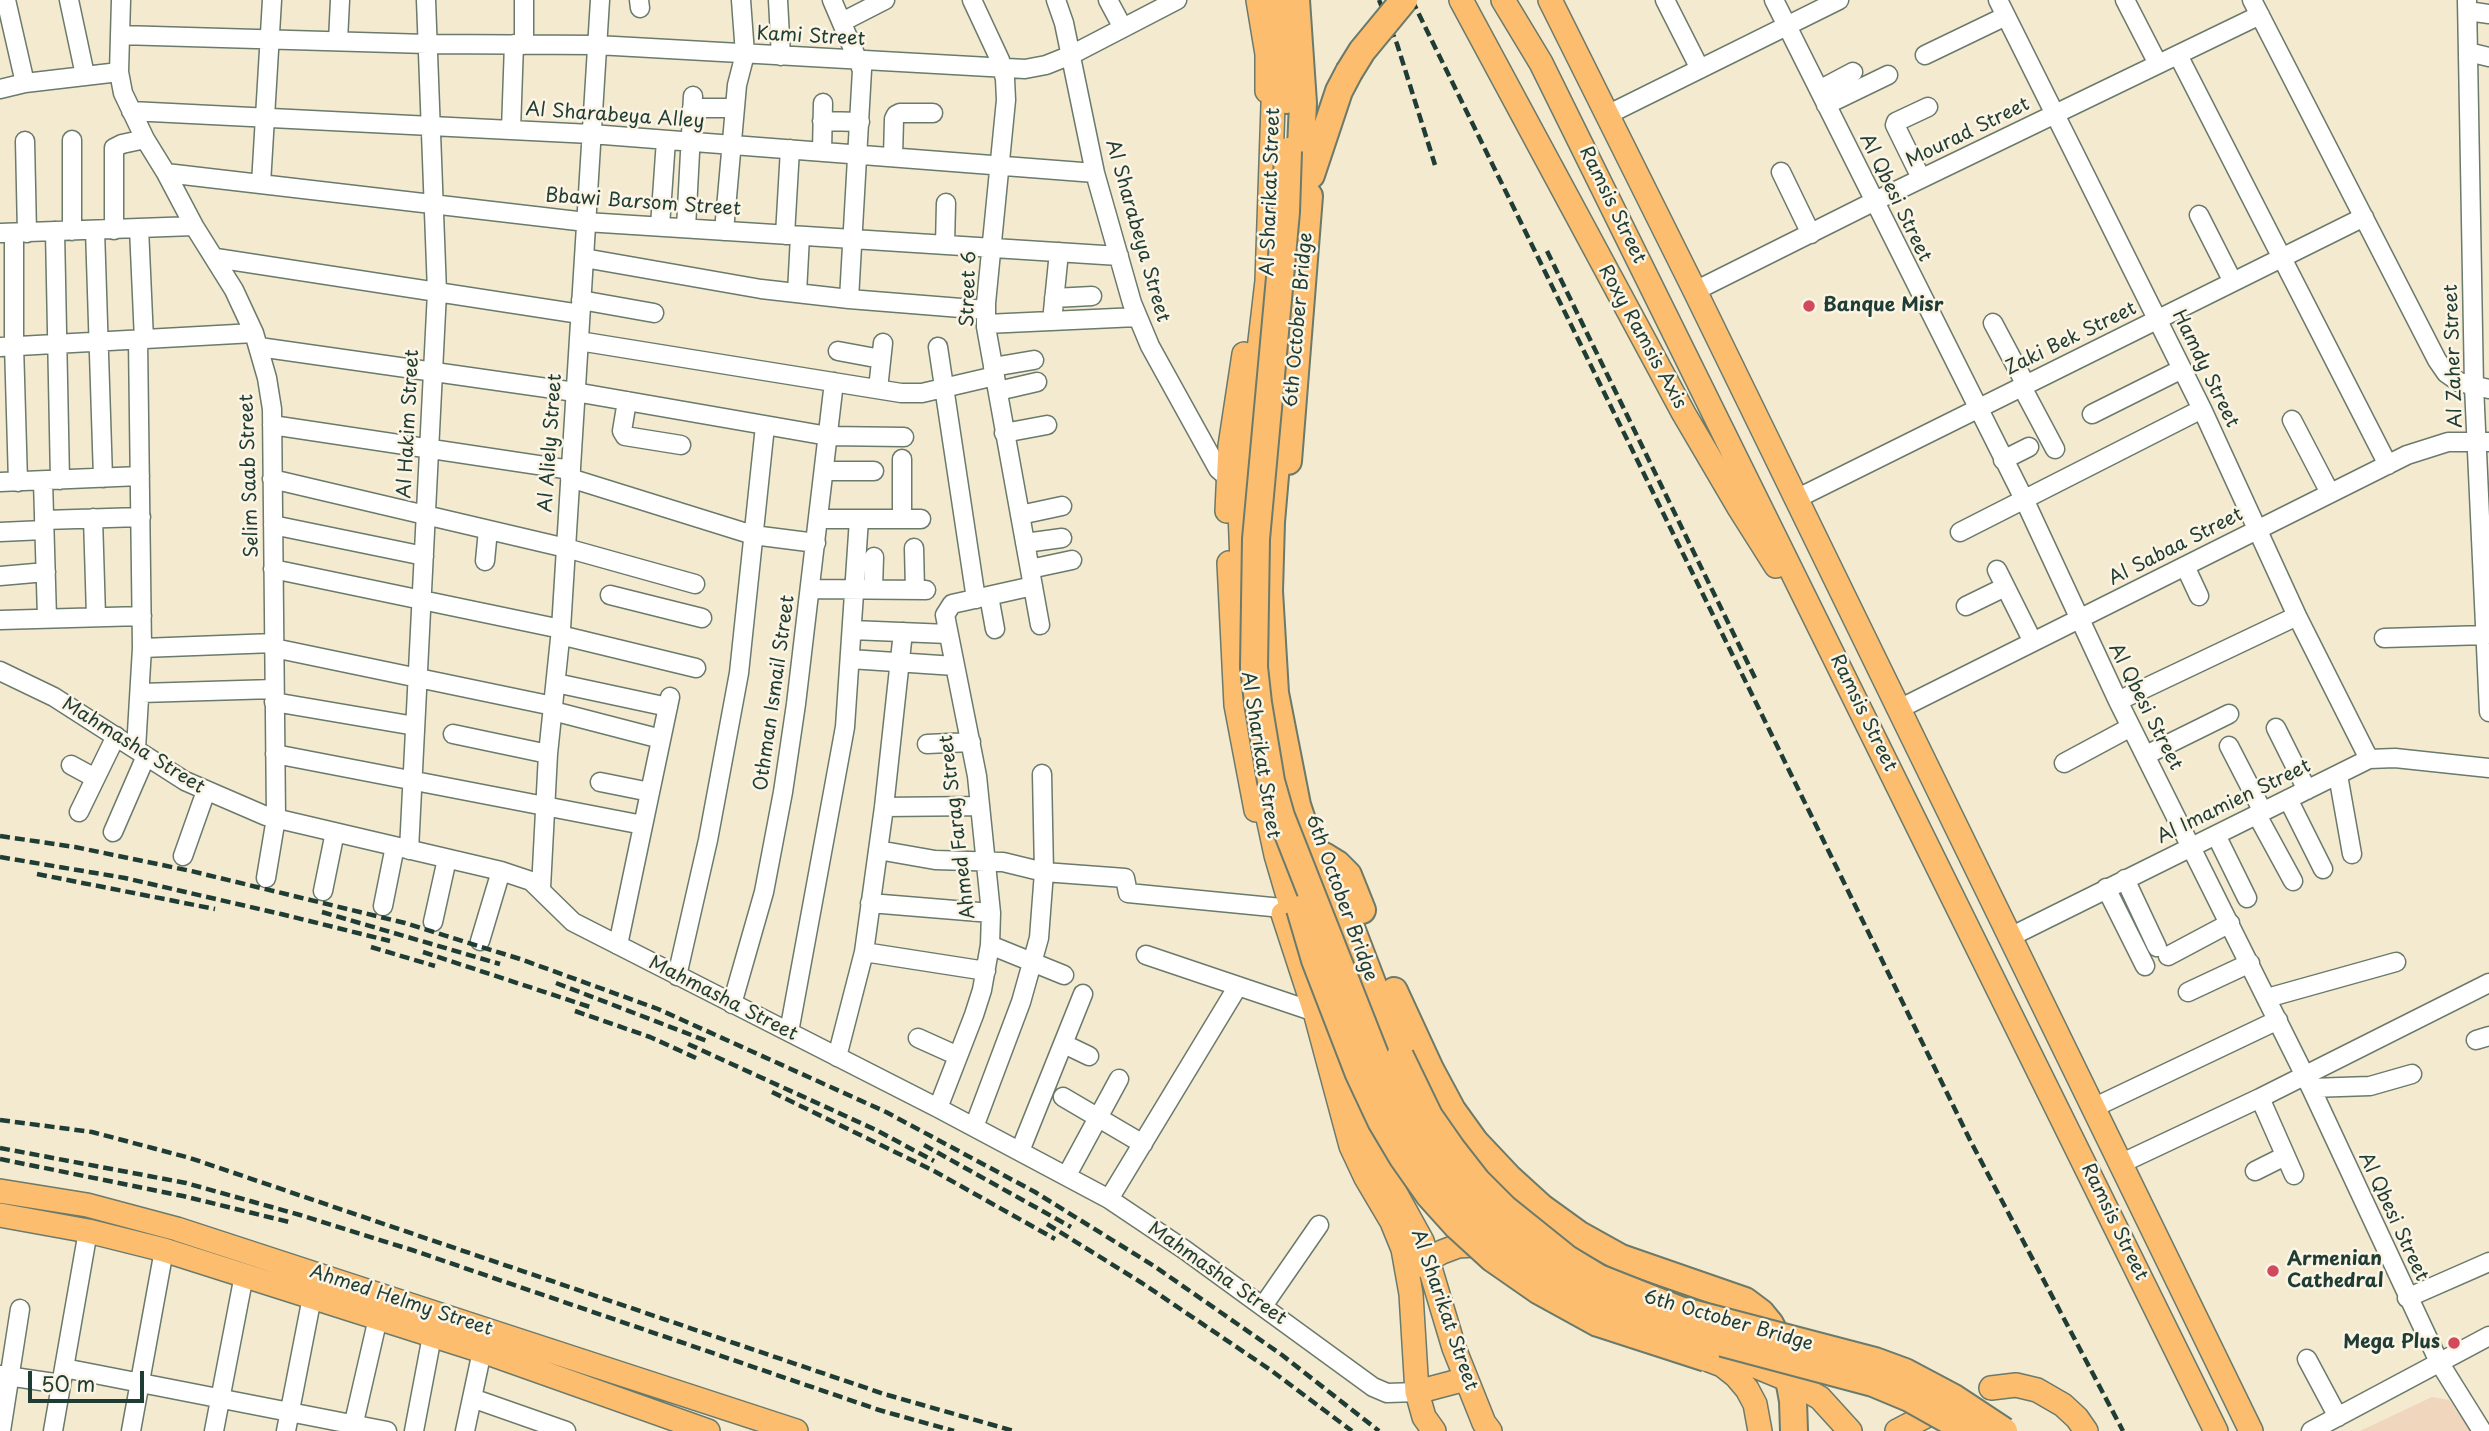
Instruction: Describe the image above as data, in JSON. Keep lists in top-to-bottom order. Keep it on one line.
{"streets":{"highway":["6th October Bridge"],"main road":["Al Sharikat Street","Ramsis Street","Roxy Ramsis Axis","Ahmed Helmy Street"],"street":["Kami Street","Al Sharabeya Alley","Mourad Street","Al Qbesi Street","Bbawi Barsom Street","Al Sharabeya Street","Street 6","Zaki Bek Street","Al Zaher Street","Hamdy Street","Al Hakim Street","Al Aliely Street","Selim Saab Street","Al Sabaa Street","Othman Ismail Street","Mahmasha Street","Al Imamien Street","Ahmed Farag Street"]},"crossings":[["Kami Street","Al Sharabeya Street"],["Kami Street","Street 6"],["Kami Street","Al Hakim Street"],["Kami Street","Al Aliely Street"],["Kami Street","Selim Saab Street"],["Al Sharabeya Alley","Al Sharabeya Street"],["Al Sharabeya Alley","Street 6"],["Al Sharabeya Alley","Al Hakim Street"],["Al Sharabeya Alley","Al Aliely Street"],["Al Sharabeya Alley","Selim Saab Street"],["Mourad Street","Al Qbesi Street"],["Mourad Street","Ramsis Street"],["Mourad Street","Hamdy Street"],["Al Sharikat Street","Al Sharabeya Street"],["Al Sharikat Street","Mahmasha Street"],["Al Qbesi Street","Zaki Bek Street"],["Al Qbesi Street","Al Sabaa Street"],["Al Qbesi Street","Al Imamien Street"],["Bbawi Barsom Street","Al Sharabeya Street"],["Bbawi Barsom Street","Street 6"],["Bbawi Barsom Street","Al Hakim Street"],["Bbawi Barsom Street","Al Aliely Street"],["Bbawi Barsom Street","Selim Saab Street"],["Ramsis Street","Roxy Ramsis Axis"],["Ramsis Street","Zaki Bek Street"],["Ramsis Street","Al Sabaa Street"],["Ramsis Street","Al Imamien Street"],["Zaki Bek Street","Hamdy Street"],["Al Zaher Street","Al Sabaa Street"],["Hamdy Street","Al Sabaa Street"],["Hamdy Street","Al Imamien Street"],["Al Hakim Street","Mahmasha Street"],["Al Aliely Street","Mahmasha Street"],["Selim Saab Street","Mahmasha Street"],["Othman Ismail Street","Mahmasha Street"],["Mahmasha Street","Ahmed Farag Street"]],"places":["Banque Misr","Armenian Cathedral","Mega Plus"],"scale_bar":"50 m"}
